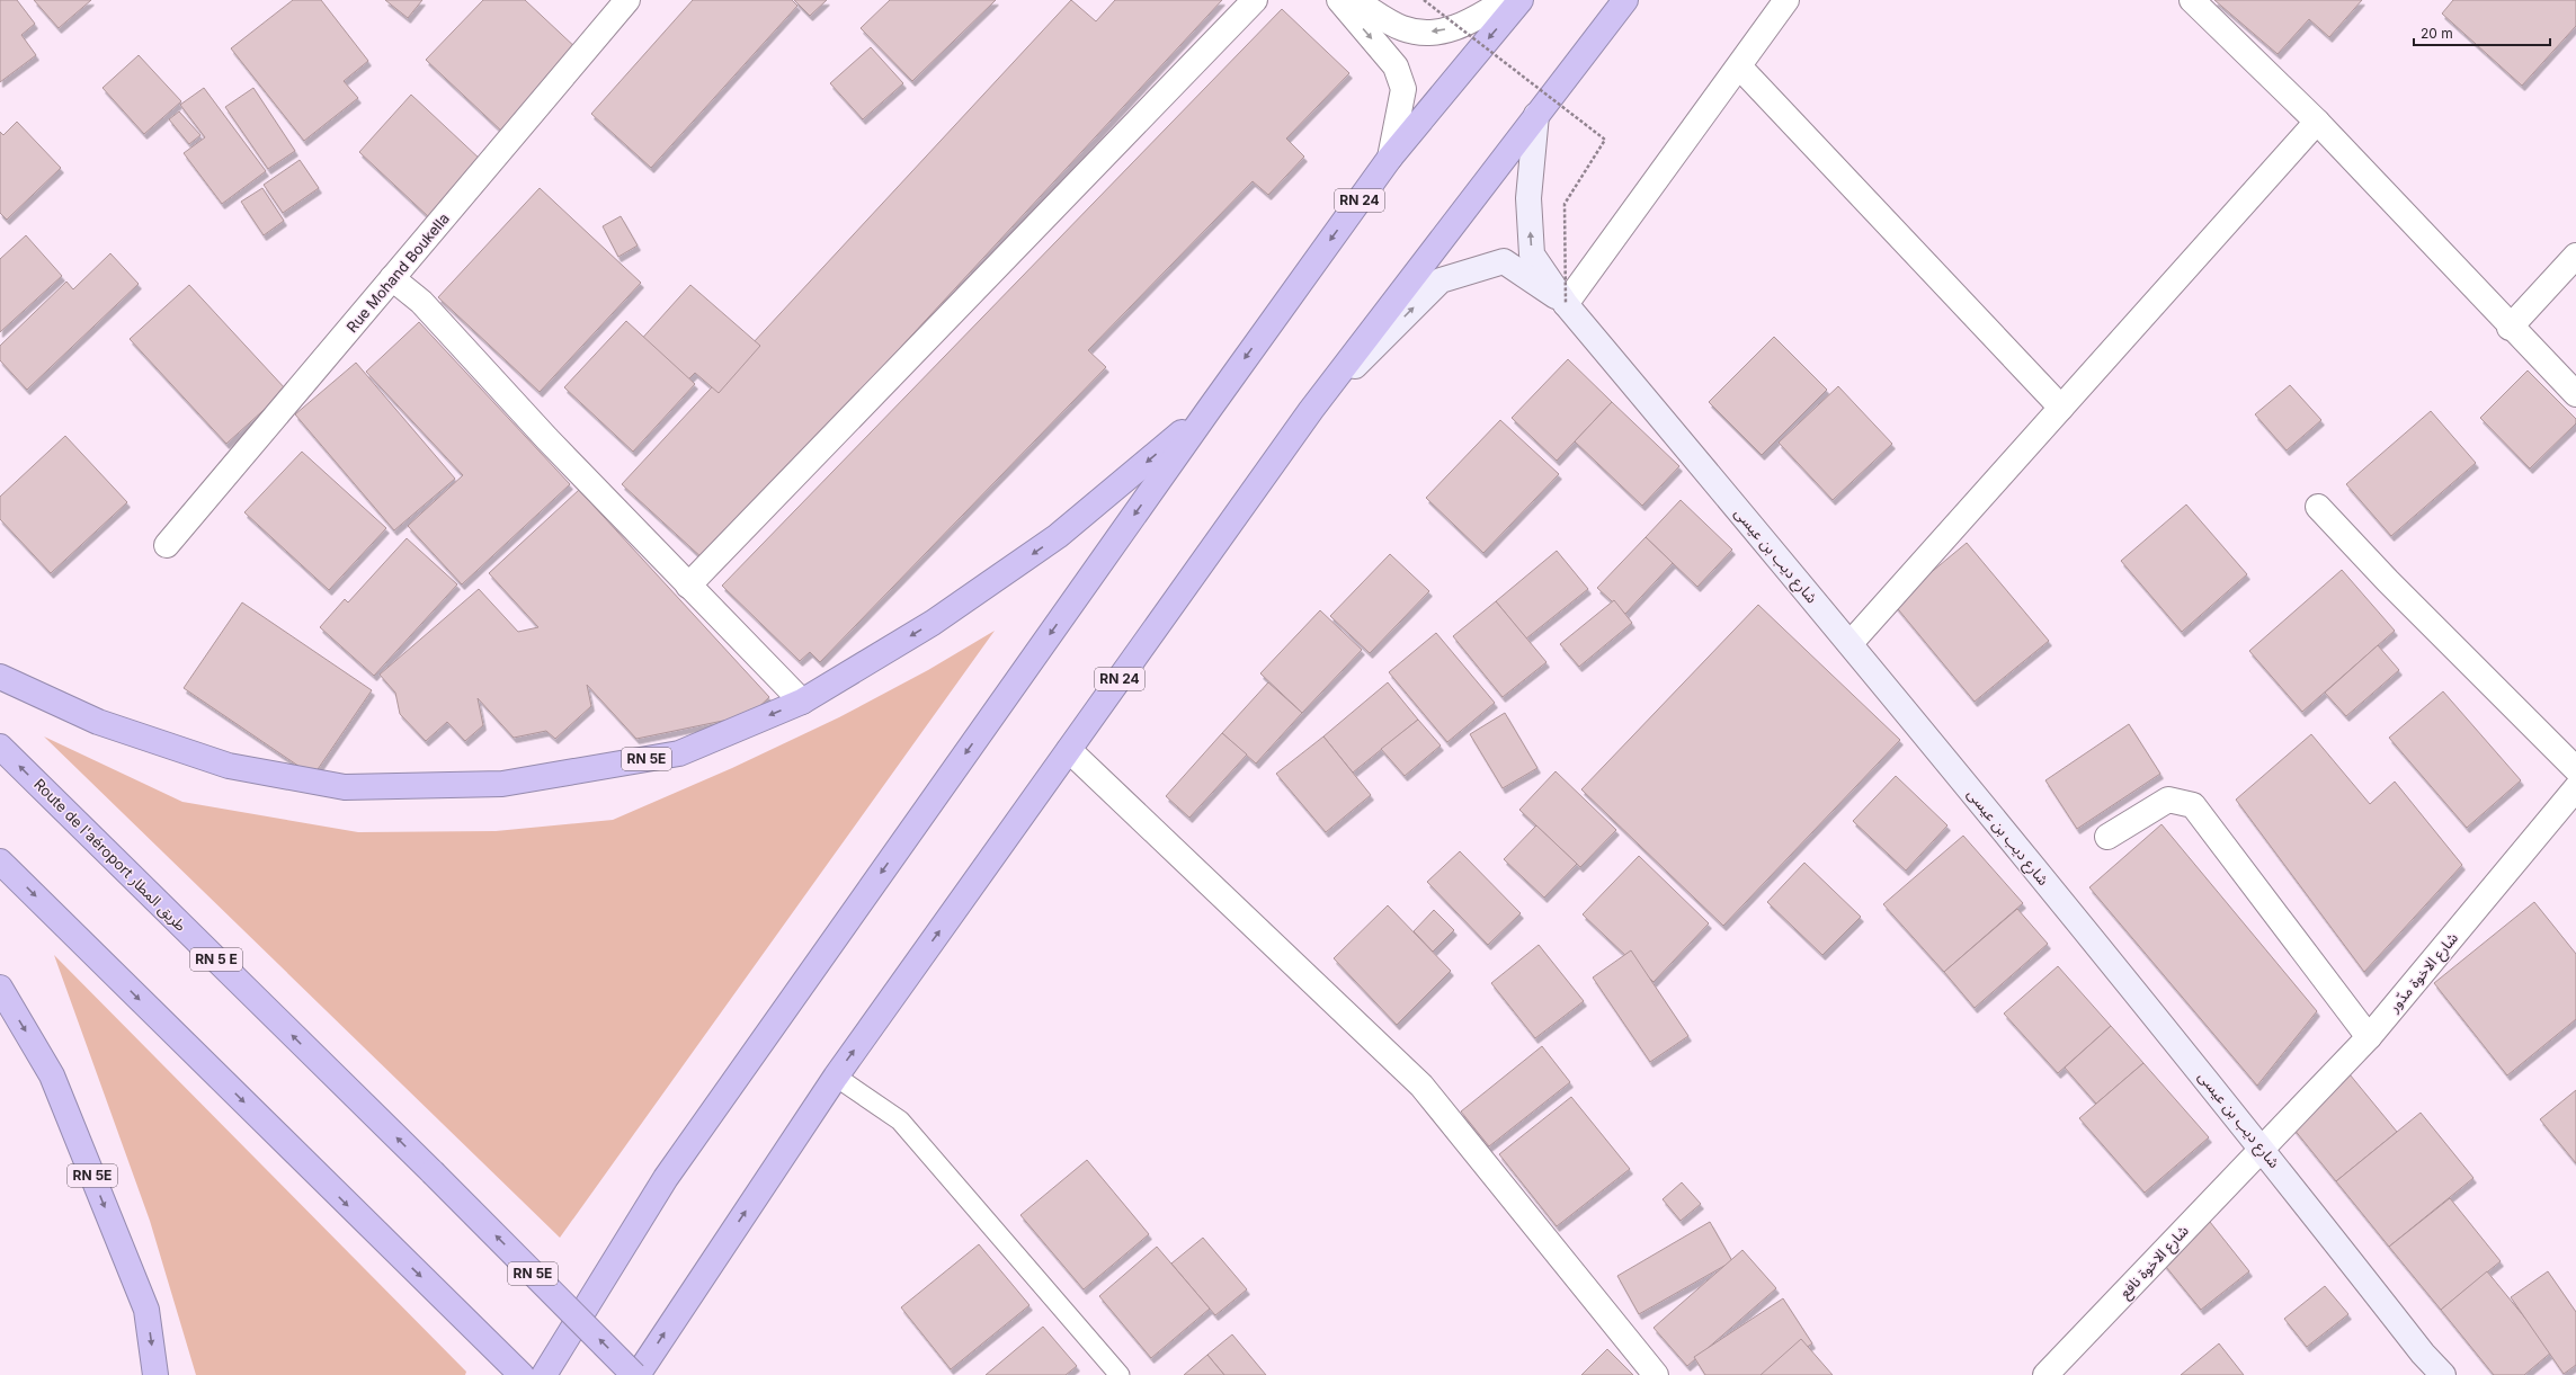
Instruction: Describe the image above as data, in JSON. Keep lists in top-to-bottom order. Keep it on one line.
{"streets":{"highway":["RN 24","RN 5E","Route de l'aéroport طريق المطار","RN 5 E"],"street":["Rue Mohand Boukella","شارع ديب بن عيسى","شارع الاخوة مدّور","شارع الاخوة نافع"]},"crossings":[["RN 24","RN 5E"],["شارع ديب بن عيسى","شارع الاخوة مدّور"],["شارع ديب بن عيسى","شارع الاخوة نافع"],["RN 5E","Route de l'aéroport طريق المطار"],["شارع الاخوة مدّور","شارع الاخوة نافع"]],"scale_bar":"20 m"}
